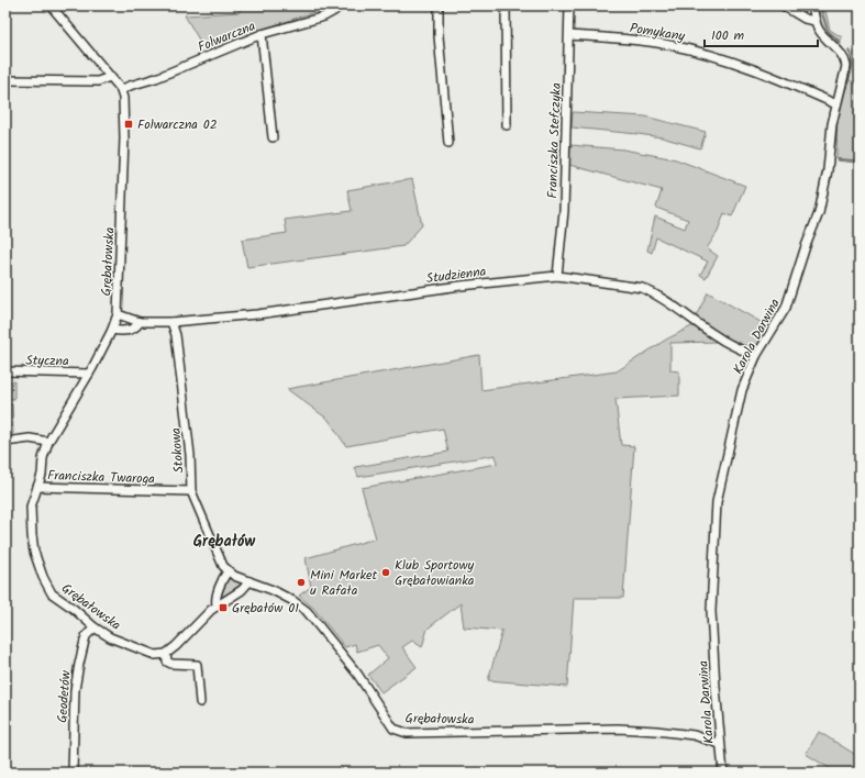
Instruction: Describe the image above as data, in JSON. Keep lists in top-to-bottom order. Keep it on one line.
{"streets":{"street":["Pomykany","Folwarczna","Franciszka Stefczyka","Grębałowska","Studzienna","Karola Darwina","Styczna","Stokowa","Franciszka Twaroga","Geodetów"]},"crossings":[["Pomykany","Franciszka Stefczyka"],["Pomykany","Karola Darwina"],["Folwarczna","Grębałowska"],["Franciszka Stefczyka","Studzienna"],["Grębałowska","Studzienna"],["Grębałowska","Karola Darwina"],["Grębałowska","Styczna"],["Grębałowska","Stokowa"],["Grębałowska","Franciszka Twaroga"],["Grębałowska","Geodetów"],["Studzienna","Karola Darwina"],["Studzienna","Stokowa"],["Stokowa","Franciszka Twaroga"]],"districts":["Grębałów"],"places":{"transit":["Folwarczna 02","Grębałów 01"],"other":["Klub Sportowy Grębałowianka","Mini Market u Rafała"]},"scale_bar":"100 m"}
